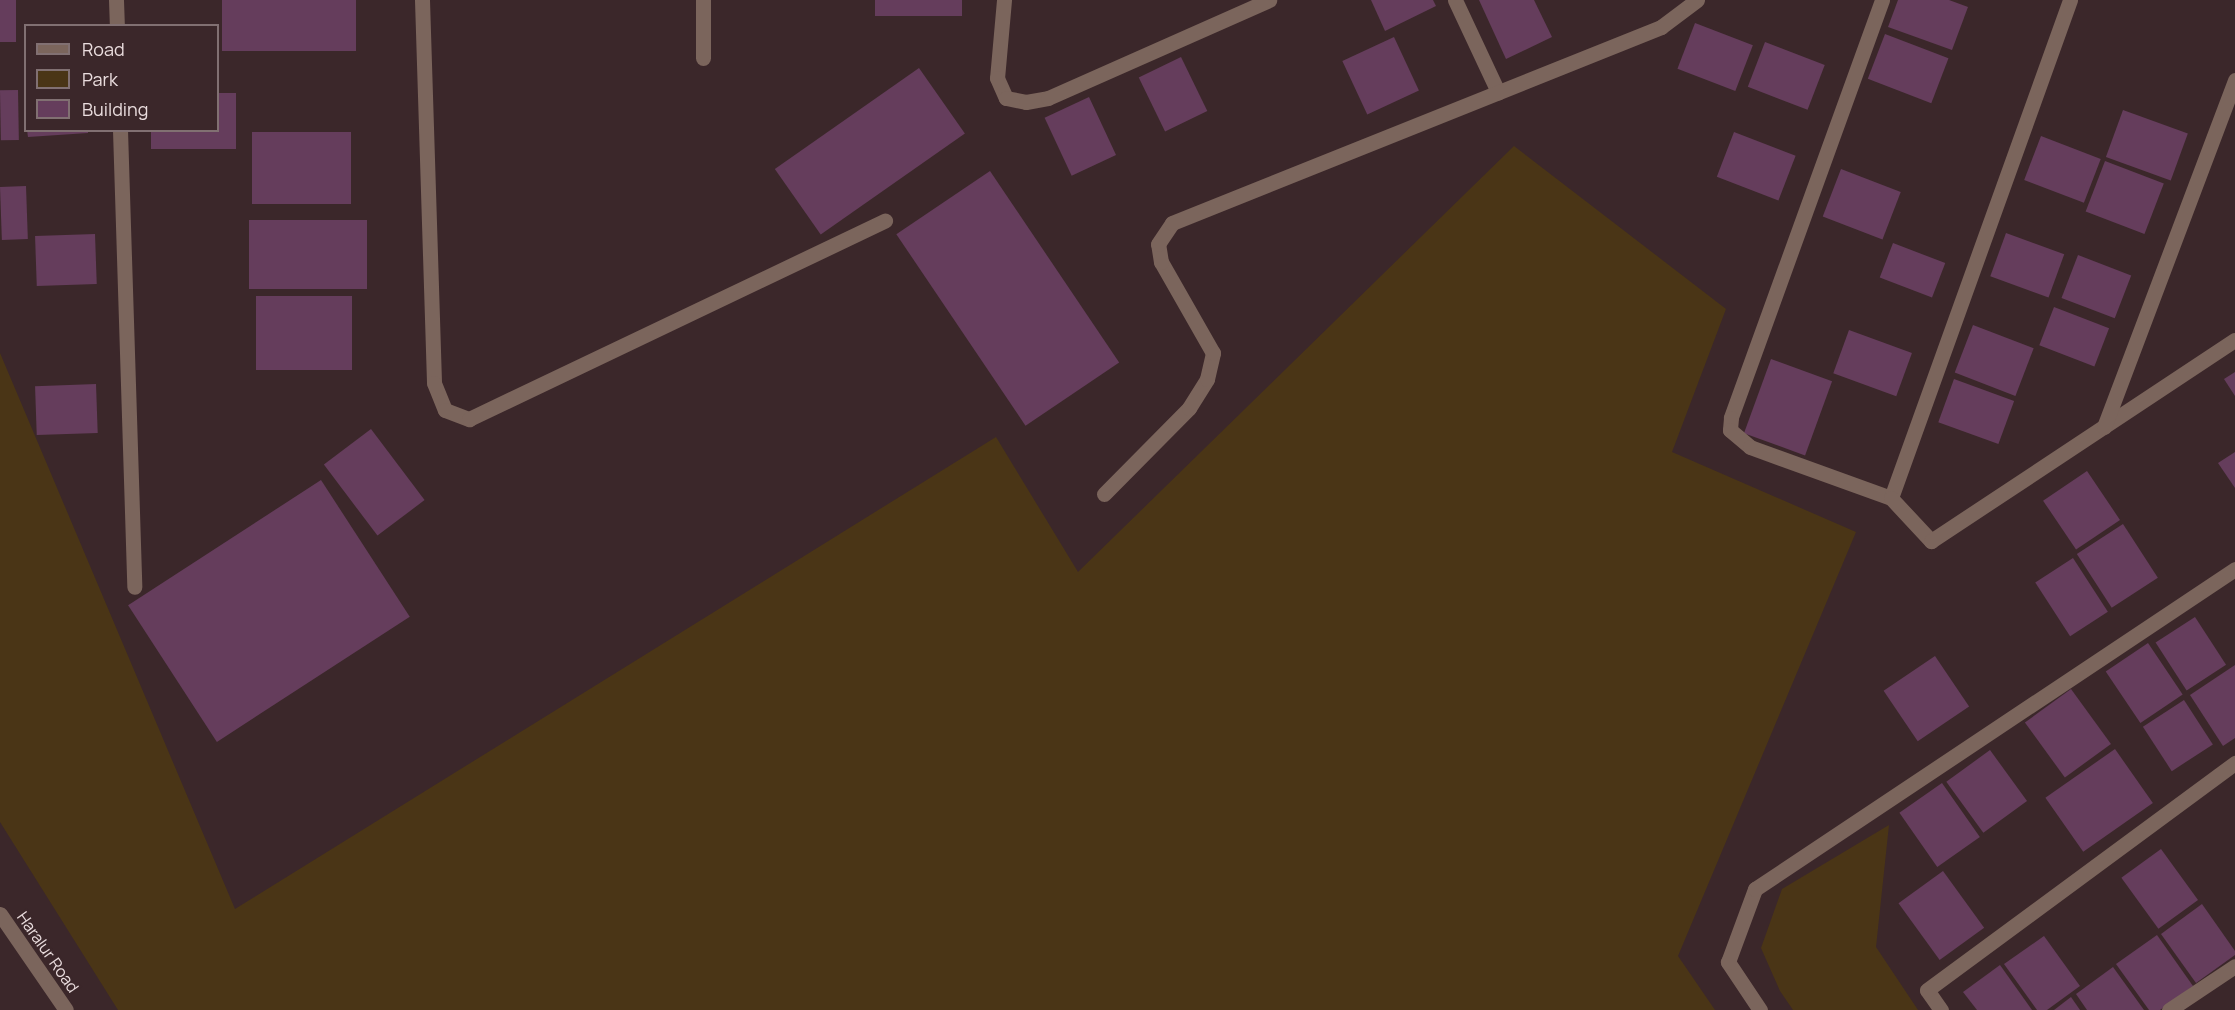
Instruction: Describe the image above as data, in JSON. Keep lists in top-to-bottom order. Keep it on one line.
{"streets":{"street":["Haralur Road"]},"legend":["Road","Park","Building"]}
